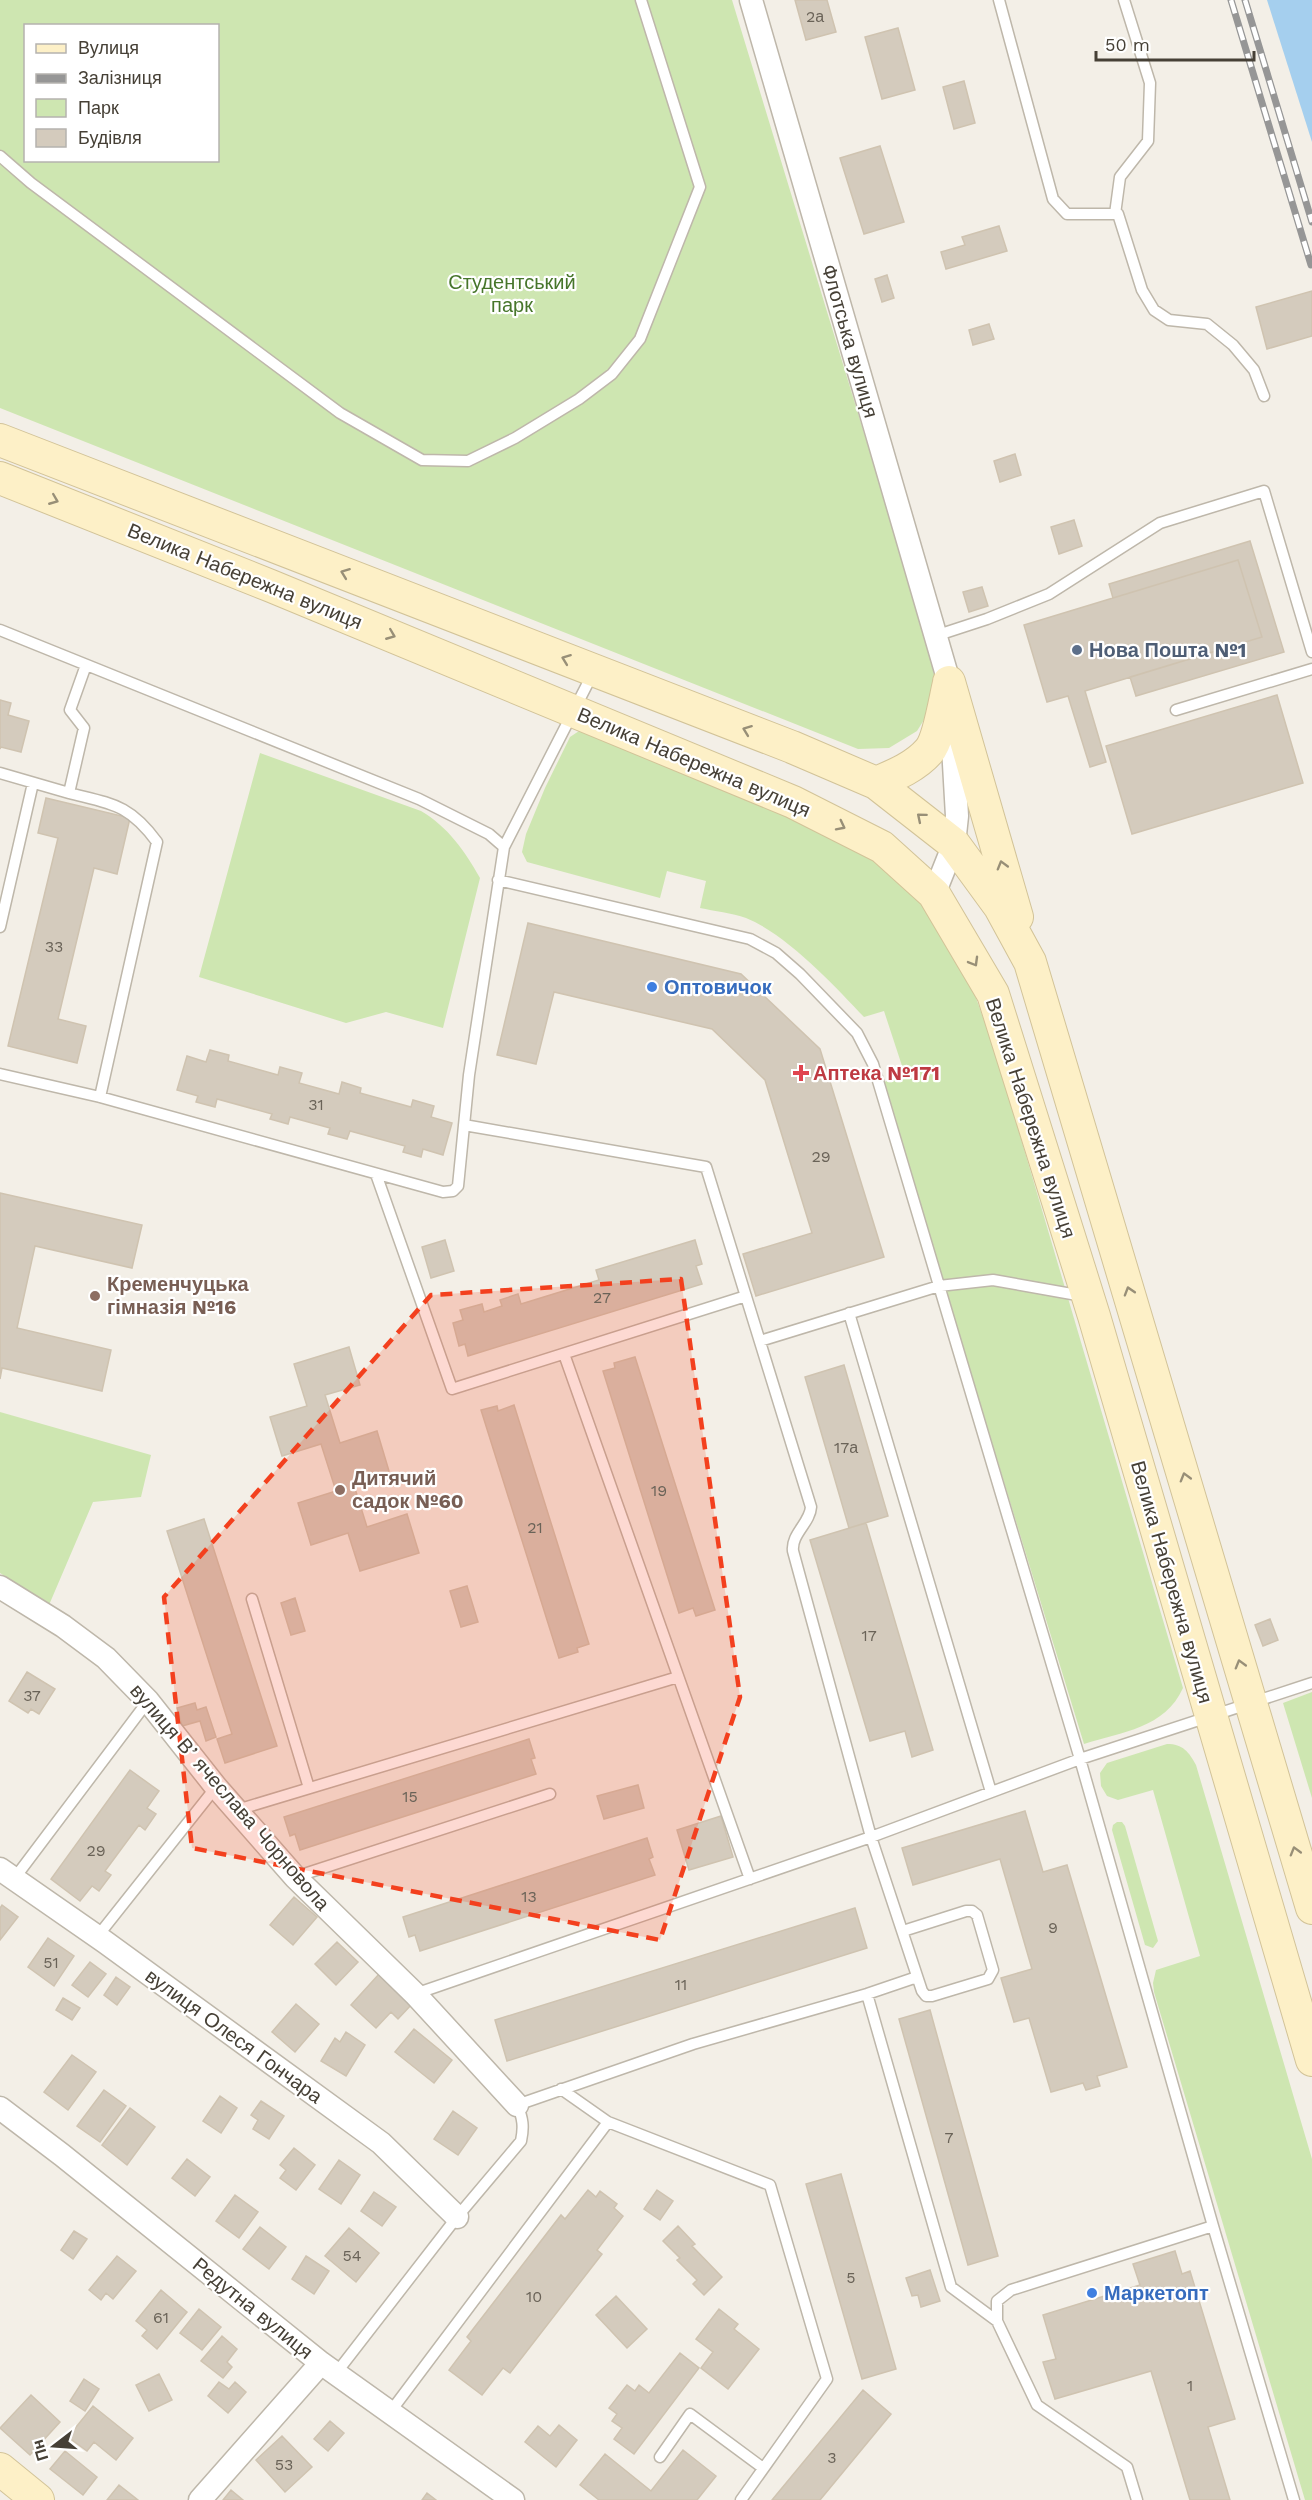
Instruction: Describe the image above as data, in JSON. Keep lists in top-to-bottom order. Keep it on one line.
{"streets":{"street":["Флотська вулиця","Велика Набережна вулиця","вулиця Вʼячеслава Чорновола","вулиця Олеся Гончара","Редутна вулиця"]},"crossings":[["Флотська вулиця","Велика Набережна вулиця"]],"parks":["Студентський парк"],"places":{"other":["Нова Пошта №1","Оптовичок","Кременчуцька гімназія №16","Дитячий садок №60","Маркетопт"],"health":["Аптека №171"]},"house_numbers":["2а","33","31","29","27","17а","19","21","17","37","15","29","13","9","51","11","7","54","5","10","61","1","3","53"],"legend":["Вулиця","Залізниця","Парк","Будівля"],"scale_bar":"50 m","north":"left"}
